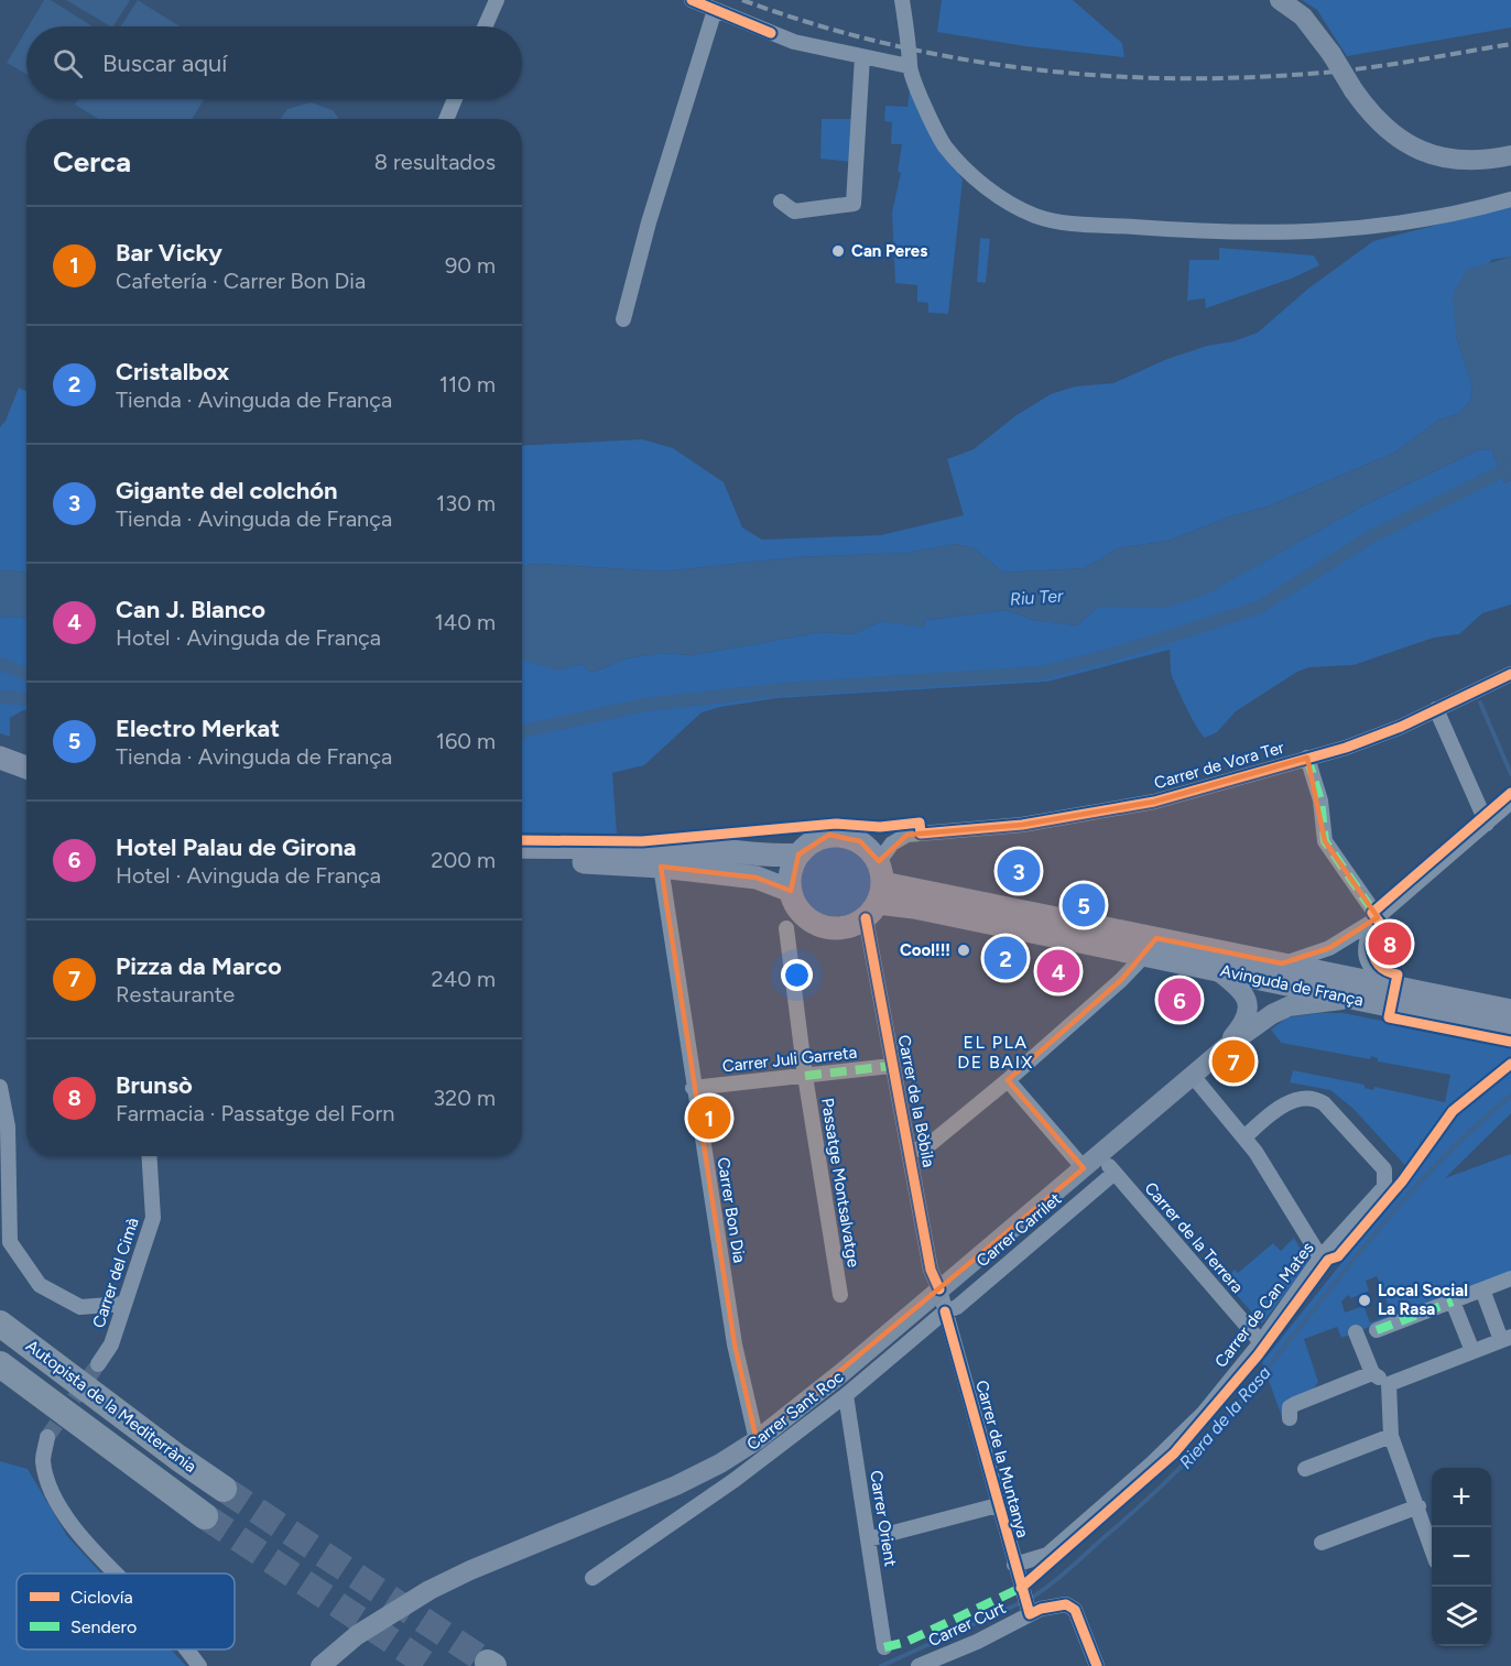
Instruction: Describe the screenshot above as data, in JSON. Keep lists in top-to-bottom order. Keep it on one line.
{"streets":{"highway":["Autopista de la Mediterrània"],"main road":["Avinguda de França"],"street":["Carrer de Vora Ter","Carrer Juli Garreta","Carrer de la Bòbila","Passatge Montsalvatge","Carrer Bon Dia","Carrer Carrilet","Carrer de la Terrera","Carrer del Cimà","Carrer de Can Mates","Carrer Sant Roc","Carrer de la Muntanya","Carrer Orient","Carrer Curt"]},"crossings":[["Carrer de Vora Ter","Avinguda de França"],["Carrer de Vora Ter","Carrer de la Bòbila"],["Avinguda de França","Carrer de la Bòbila"],["Carrer Juli Garreta","Carrer de la Bòbila"],["Carrer Juli Garreta","Passatge Montsalvatge"],["Carrer Juli Garreta","Carrer Bon Dia"],["Carrer de la Bòbila","Carrer de la Muntanya"],["Carrer Carrilet","Carrer de la Terrera"],["Carrer Carrilet","Carrer Sant Roc"],["Carrer Carrilet","Carrer de la Muntanya"],["Carrer de la Terrera","Carrer de Can Mates"],["Carrer de Can Mates","Carrer de la Muntanya"],["Carrer Sant Roc","Carrer de la Muntanya"],["Carrer Sant Roc","Carrer Orient"],["Carrer de la Muntanya","Carrer Curt"]],"districts":["EL PLA DE BAIX"],"water":["Riu Ter","Riera de la Rasa"],"places":["Can Peres","Cool!!!","Local Social La Rasa"],"legend":["Ciclovía","Sendero"],"page":{"search":"Buscar aquí","heading":["Cerca","8 resultados"],"list":[{"mark":"1","name":"Bar Vicky","note":"Cafetería · Carrer Bon Dia","value":"90 m"},{"mark":"2","name":"Cristalbox","note":"Tienda · Avinguda de França","value":"110 m"},{"mark":"3","name":"Gigante del colchón","note":"Tienda · Avinguda de França","value":"130 m"},{"mark":"4","name":"Can J. Blanco","note":"Hotel · Avinguda de França","value":"140 m"},{"mark":"5","name":"Electro Merkat","note":"Tienda · Avinguda de França","value":"160 m"},{"mark":"6","name":"Hotel Palau de Girona","note":"Hotel · Avinguda de França","value":"200 m"},{"mark":"7","name":"Pizza da Marco","note":"Restaurante","value":"240 m"},{"mark":"8","name":"Brunsò","note":"Farmacia · Passatge del Forn","value":"320 m"}],"pins":["3","5","8","2","4","6","7","1"],"map_buttons":["+","−"]}}
